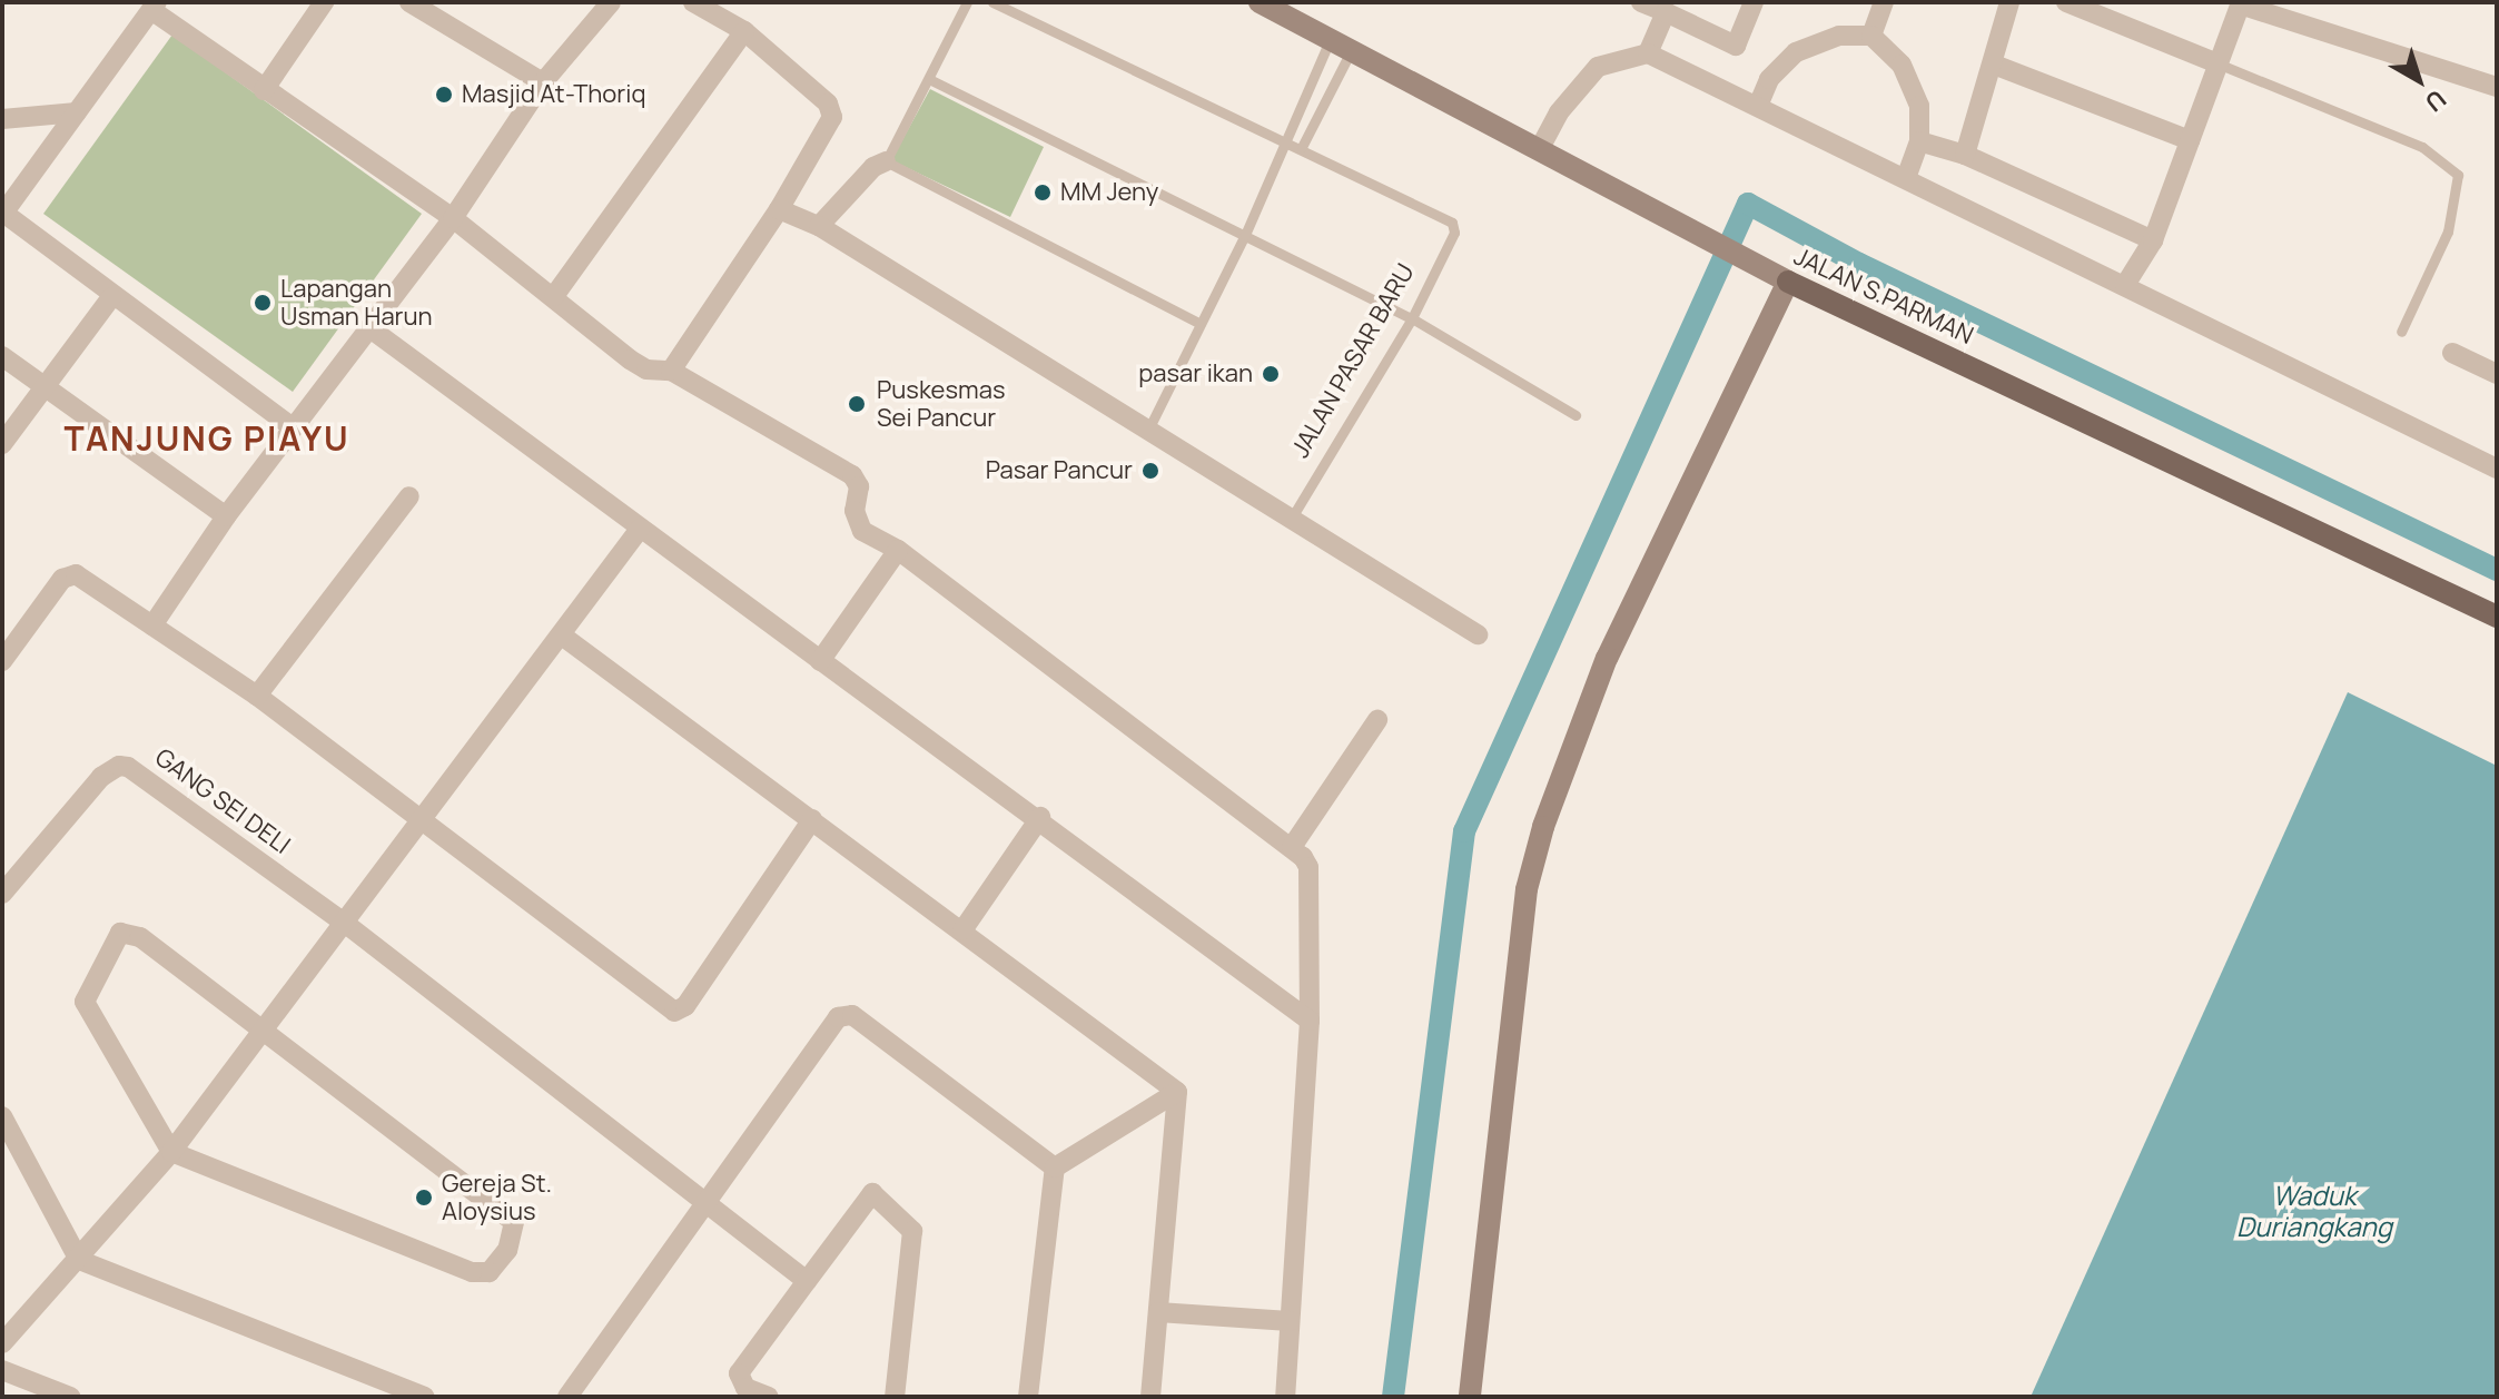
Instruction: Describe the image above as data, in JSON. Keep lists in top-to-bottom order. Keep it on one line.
{"streets":{"main road":["JALAN S.PARMAN"],"street":["GANG SEI DELI"],"lane":["JALAN PASAR BARU"]},"districts":["TANJUNG PIAYU"],"water":["Waduk Duriangkang"],"places":["Masjid At-Thoriq","MM Jeny","Lapangan Usman Harun","pasar ikan","Puskesmas Sei Pancur","Pasar Pancur","Gereja St. Aloysius"],"north":"bottom right"}
